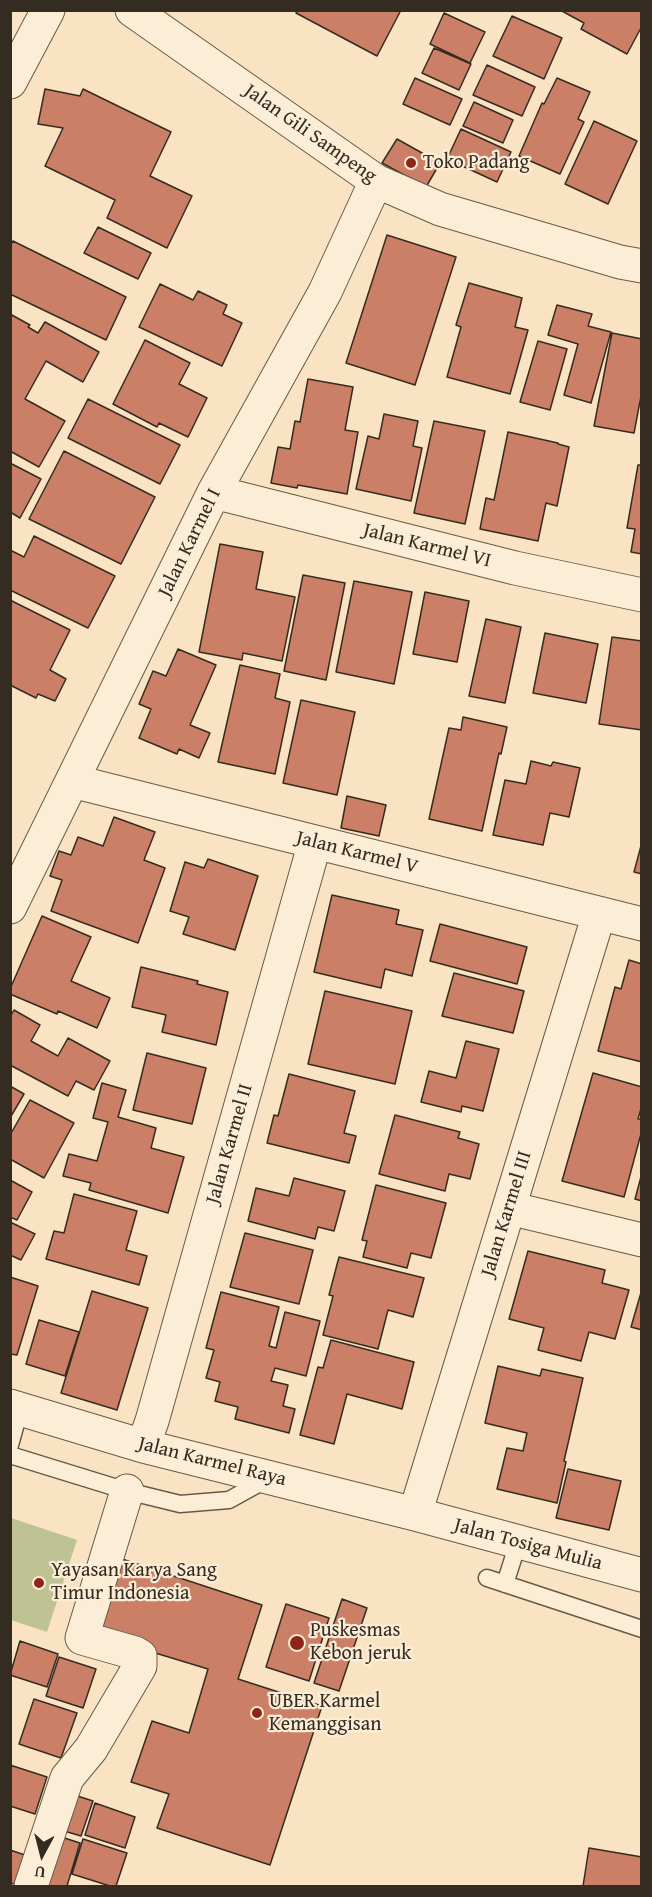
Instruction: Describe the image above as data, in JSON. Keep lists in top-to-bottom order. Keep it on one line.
{"streets":{"street":["Jalan Gili Sampeng","Jalan Karmel I","Jalan Karmel VI","Jalan Karmel V","Jalan Karmel II","Jalan Karmel III","Jalan Karmel Raya","Jalan Tosiga Mulia"]},"crossings":[["Jalan Gili Sampeng","Jalan Karmel I"],["Jalan Karmel I","Jalan Karmel VI"],["Jalan Karmel I","Jalan Karmel V"],["Jalan Karmel V","Jalan Karmel II"],["Jalan Karmel V","Jalan Karmel III"],["Jalan Karmel II","Jalan Karmel Raya"],["Jalan Karmel III","Jalan Karmel Raya"],["Jalan Karmel III","Jalan Tosiga Mulia"],["Jalan Karmel Raya","Jalan Tosiga Mulia"]],"places":["Toko Padang","Yayasan Karya Sang Timur Indonesia","Puskesmas Kebon jeruk","UBER Karmel Kemanggisan"],"north":"bottom"}
